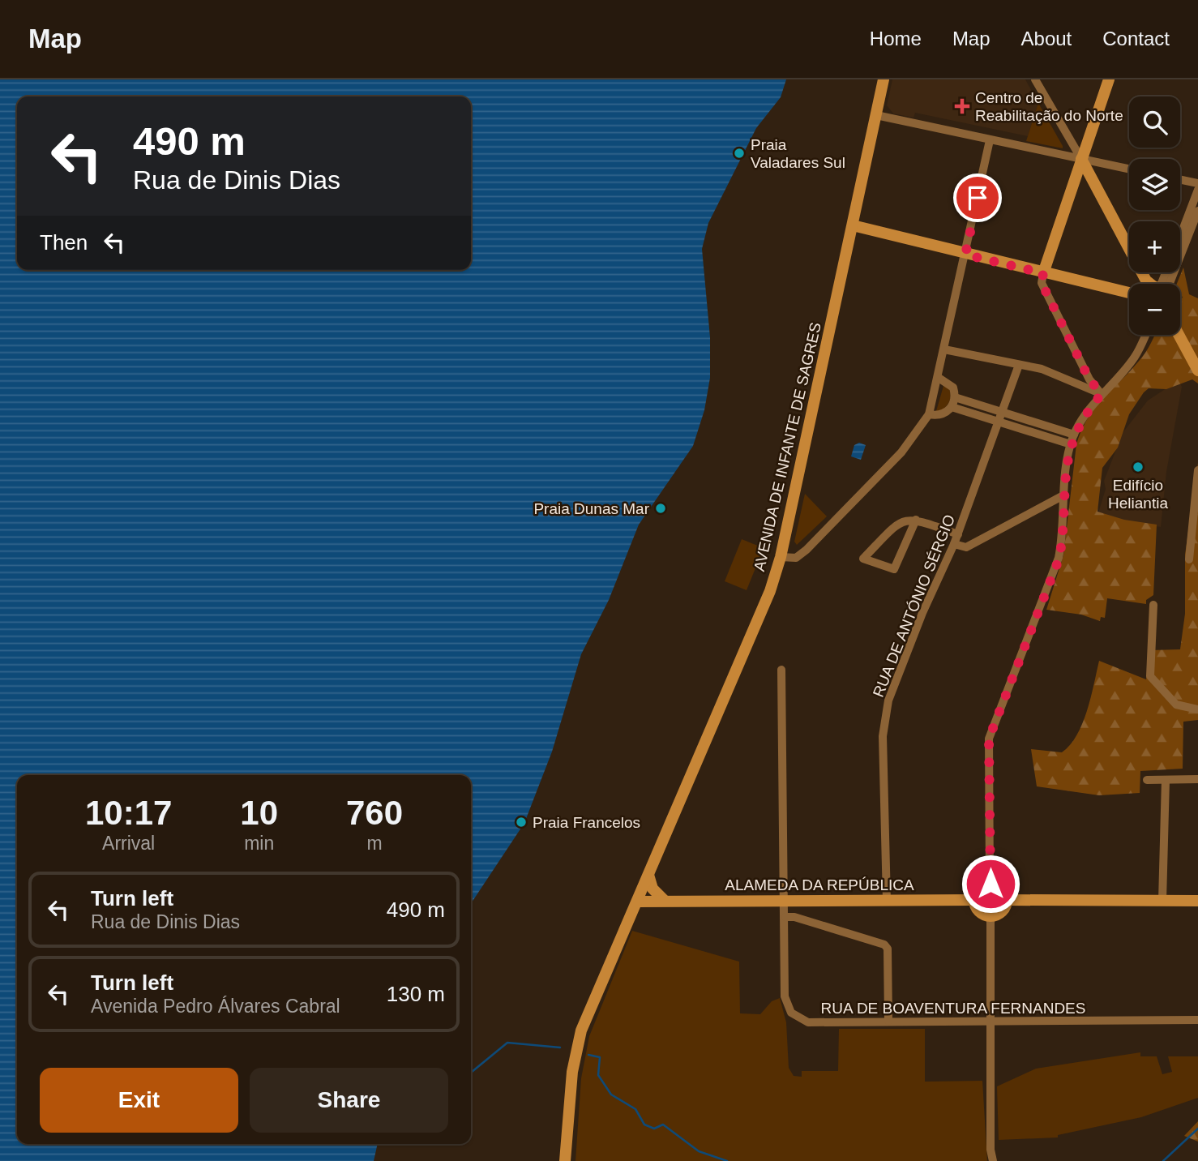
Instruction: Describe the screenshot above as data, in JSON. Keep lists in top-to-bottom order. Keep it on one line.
{"streets":{"main road":["AVENIDA DE INFANTE DE SAGRES","ALAMEDA DA REPÚBLICA"],"street":["RUA DE ANTÓNIO SÉRGIO","RUA DE BOAVENTURA FERNANDES"]},"crossings":[["AVENIDA DE INFANTE DE SAGRES","ALAMEDA DA REPÚBLICA"],["RUA DE ANTÓNIO SÉRGIO","ALAMEDA DA REPÚBLICA"],["ALAMEDA DA REPÚBLICA","RUA DE BOAVENTURA FERNANDES"]],"places":{"health":["Centro de Reabilitação do Norte"],"other":["Praia Valadares Sul","Edifício Heliantia","Praia Dunas Mar","Praia Francelos"]},"page":{"header":"Map","nav":["Home","Map","About","Contact"],"map_buttons":["+","−"],"turn":["490 m","Rua de Dinis Dias"],"then":"Then","eta":["10:17","Arrival","10","min","760","m"],"list":[{"name":"Turn left","note":"Rua de Dinis Dias","value":"490 m"},{"name":"Turn left","note":"Avenida Pedro Álvares Cabral","value":"130 m"}],"buttons":["Exit","Share"]}}
